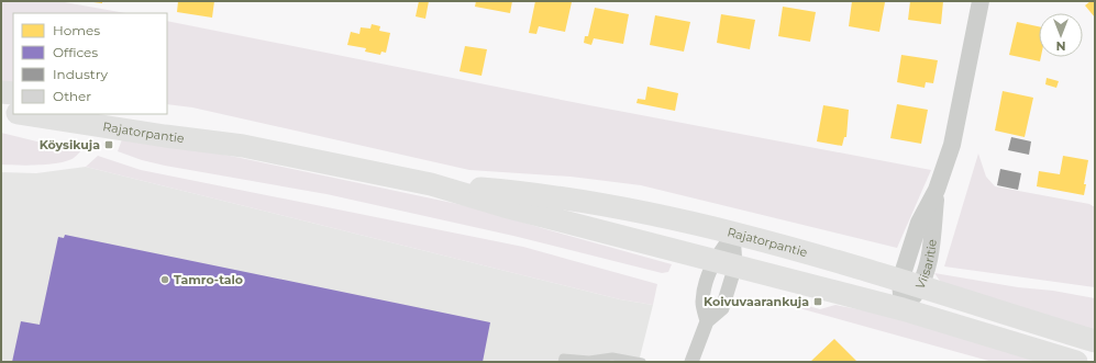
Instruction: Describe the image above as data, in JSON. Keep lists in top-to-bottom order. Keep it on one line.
{"streets":{"main road":["Rajatorpantie"],"street":["Viisaritie"]},"crossings":[["Rajatorpantie","Viisaritie"]],"places":{"transit":["Köysikuja","Koivuvaarankuja"],"other":["Tamro-talo"]},"legend":["Homes","Offices","Industry","Other"],"north":"bottom"}
